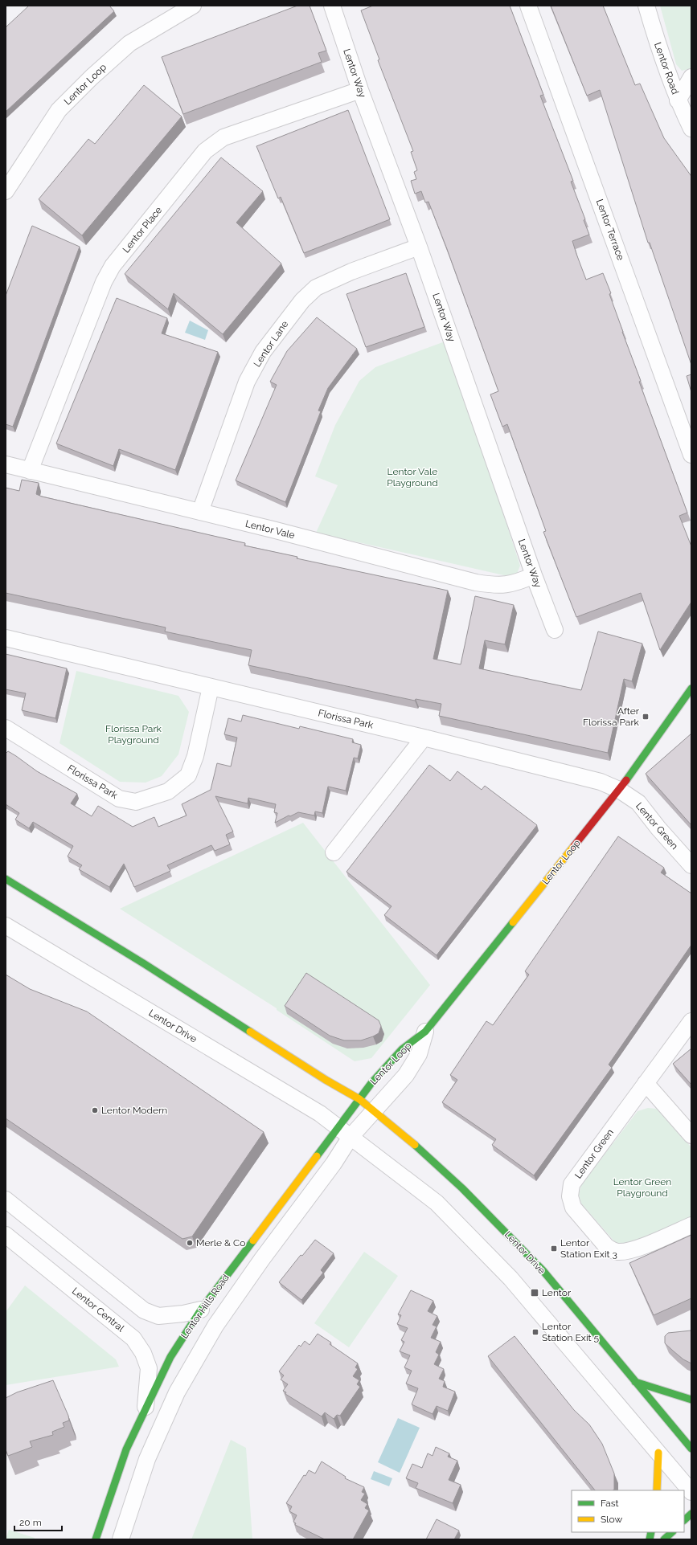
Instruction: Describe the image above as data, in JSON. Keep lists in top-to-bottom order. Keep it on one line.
{"streets":{"street":["Lentor Road","Lentor Way","Lentor Loop","Lentor Place","Lentor Terrace","Lentor Lane","Lentor Vale","Florissa Park","Lentor Green","Lentor Drive","Lentor Hills Road","Lentor Central"]},"crossings":[["Lentor Way","Lentor Place"],["Lentor Way","Lentor Lane"],["Lentor Way","Lentor Vale"],["Lentor Loop","Florissa Park"],["Lentor Loop","Lentor Green"],["Lentor Loop","Lentor Drive"],["Lentor Loop","Lentor Hills Road"],["Lentor Place","Lentor Vale"],["Lentor Lane","Lentor Vale"],["Florissa Park","Lentor Green"],["Lentor Drive","Lentor Hills Road"],["Lentor Hills Road","Lentor Central"]],"parks":["Lentor Vale Playground","Florissa Park Playground","Lentor Green Playground"],"places":{"transit":["After Florissa Park","Lentor Station Exit 3","Lentor","Lentor Station Exit 5"],"other":["Lentor Modern","Merle & Co"]},"legend":["Fast","Slow"],"scale_bar":"20 m"}
